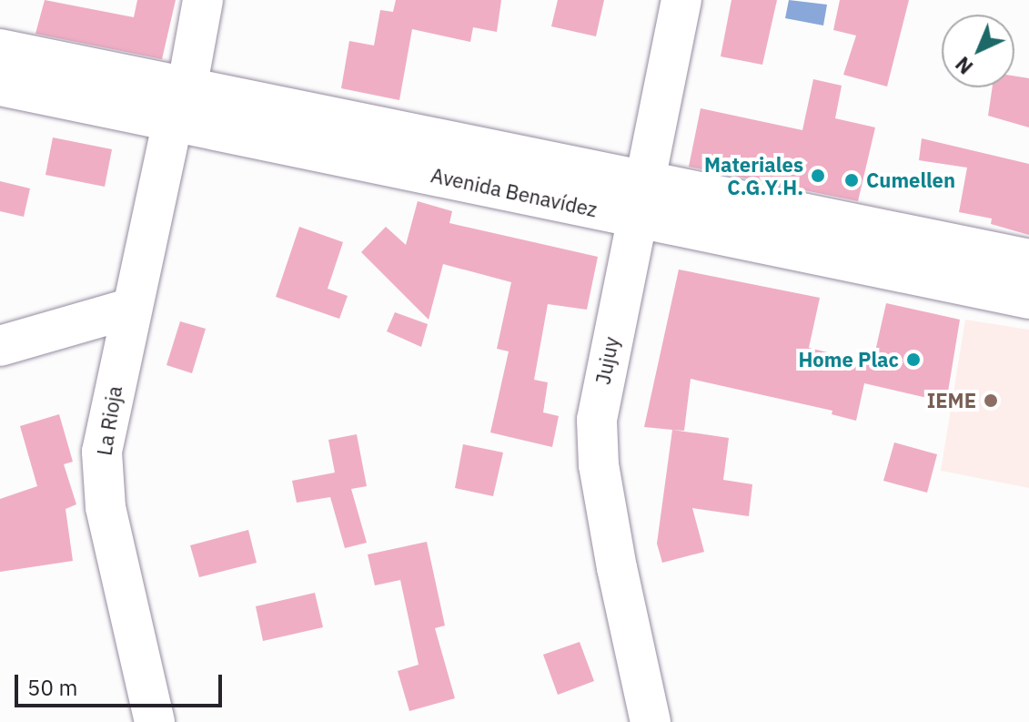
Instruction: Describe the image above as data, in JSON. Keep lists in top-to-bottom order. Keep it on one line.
{"streets":{"main road":["Avenida Benavídez","Jujuy","La Rioja"]},"crossings":[["Avenida Benavídez","Jujuy"],["Avenida Benavídez","La Rioja"]],"places":["Materiales C.G.Y.H.","Cumellen","Home Plac","IEME"],"scale_bar":"50 m","north":"bottom left"}
